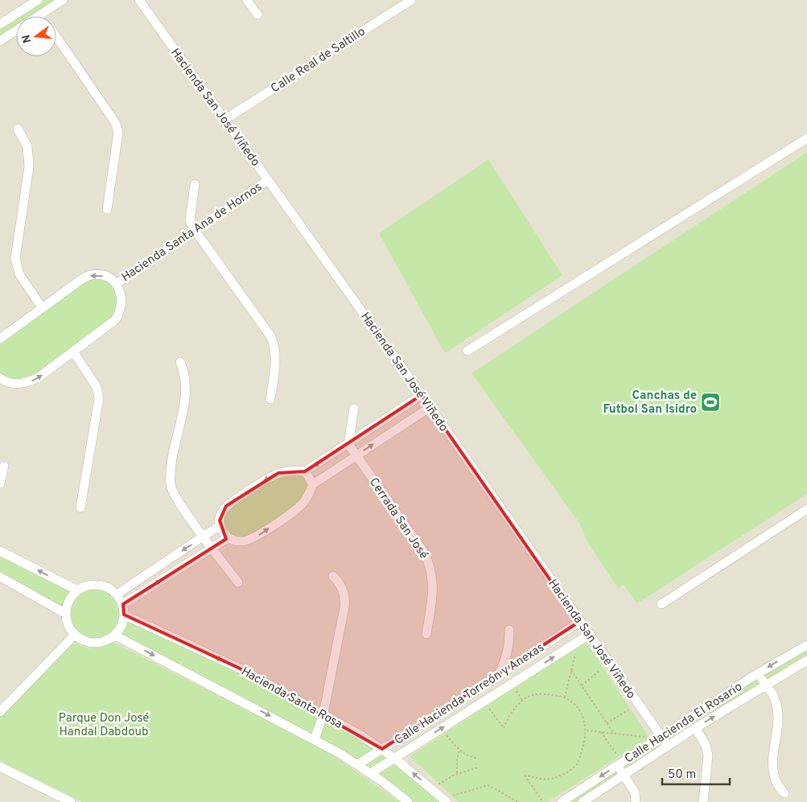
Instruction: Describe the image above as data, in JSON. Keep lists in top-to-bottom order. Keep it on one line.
{"streets":{"street":["Calle Real de Saltillo","Hacienda San José Viñedo","Hacienda Santa Ana de Hornos","Cerrada San José","Calle Hacienda Torreón y Anexas","Hacienda Santa Rosa","Calle Hacienda El Rosario"]},"crossings":[["Calle Real de Saltillo","Hacienda San José Viñedo"],["Hacienda San José Viñedo","Hacienda Santa Ana de Hornos"],["Hacienda San José Viñedo","Calle Hacienda Torreón y Anexas"],["Hacienda San José Viñedo","Calle Hacienda El Rosario"],["Calle Hacienda Torreón y Anexas","Hacienda Santa Rosa"]],"parks":["Parque Don José Handal Dabdoub"],"places":{"sports":["Canchas de Futbol San Isidro"]},"scale_bar":"50 m","north":"left"}
